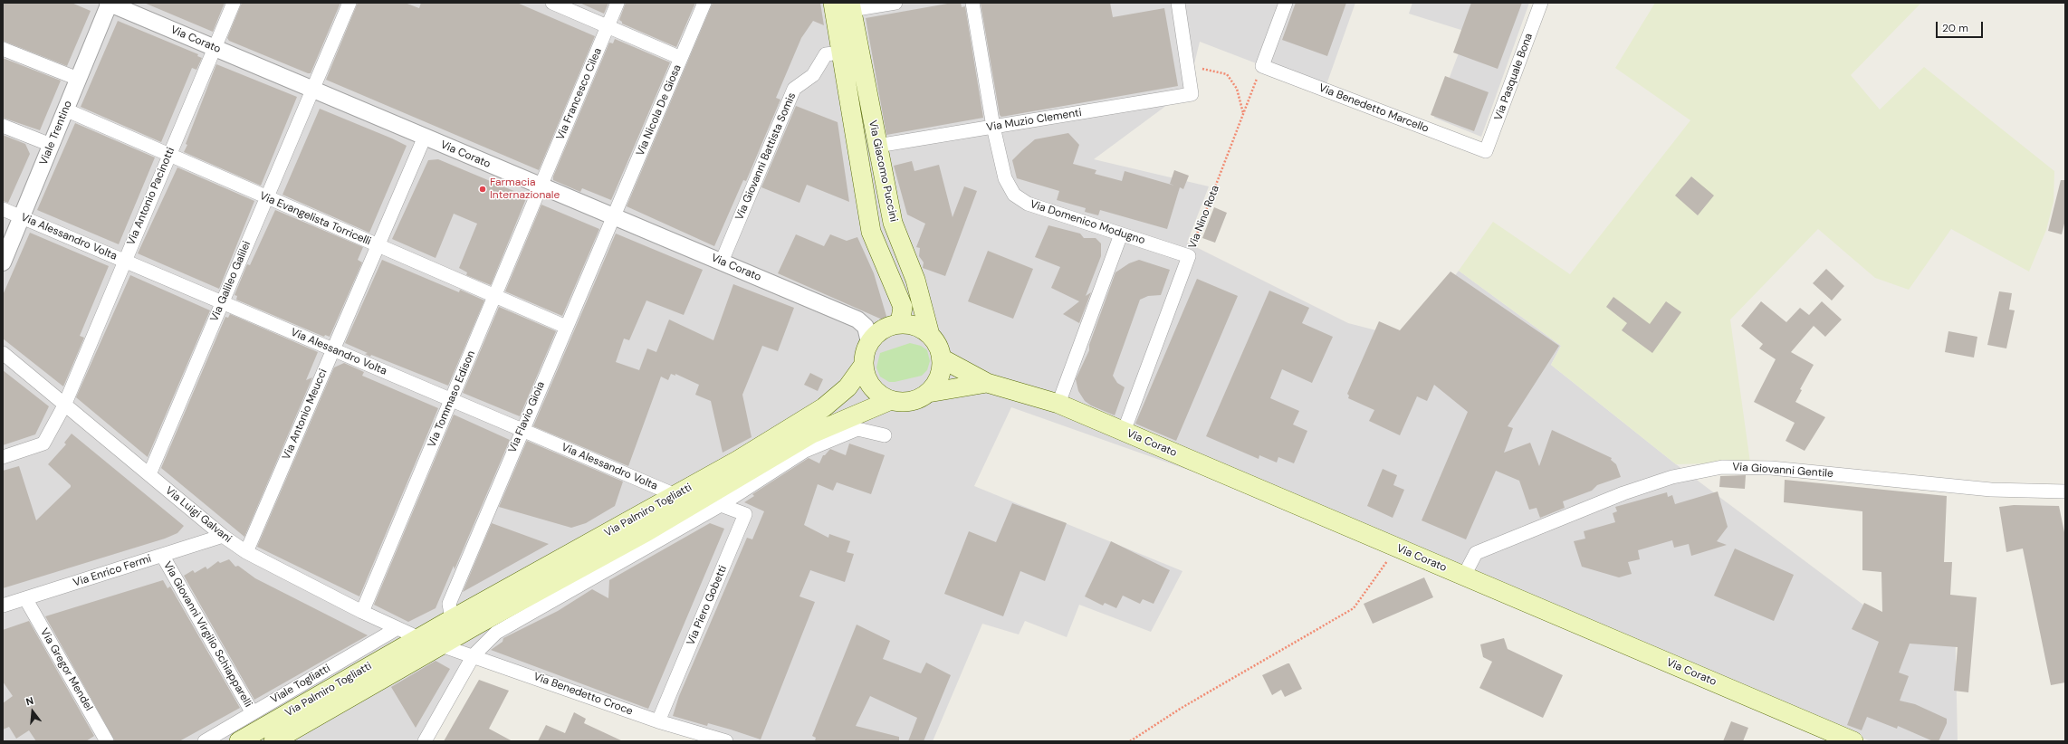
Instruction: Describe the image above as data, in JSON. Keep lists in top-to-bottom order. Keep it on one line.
{"streets":{"main road":["Via Corato","Via Giacomo Puccini","Via Palmiro Togliatti"],"street":["Via Pasquale Bona","Via Francesco Cilea","Via Benedetto Marcello","Via Nicola De Giosa","Via Muzio Clementi","Viale Trentino","Via Giovanni Battista Somis","Via Antonio Pacinotti","Via Nino Rota","Via Evangelista Torricelli","Via Domenico Modugno","Via Alessandro Volta","Via Galileo Galilei","Via Tommaso Edison","Via Antonio Meucci","Via Flavio Gioia","Via Giovanni Gentile","Via Luigi Galvani","Via Enrico Fermi","Via Piero Gobetti","Via Giovanni Virgilio Schiapparelli","Via Gregor Mendel","Viale Togliatti","Via Benedetto Croce"]},"crossings":[["Via Corato","Via Francesco Cilea"],["Via Corato","Via Nicola De Giosa"],["Via Corato","Viale Trentino"],["Via Corato","Via Giovanni Battista Somis"],["Via Corato","Via Giacomo Puccini"],["Via Corato","Via Antonio Pacinotti"],["Via Corato","Via Nino Rota"],["Via Corato","Via Galileo Galilei"],["Via Corato","Via Tommaso Edison"],["Via Corato","Via Antonio Meucci"],["Via Corato","Via Flavio Gioia"],["Via Corato","Via Giovanni Gentile"],["Via Corato","Via Palmiro Togliatti"],["Via Pasquale Bona","Via Benedetto Marcello"],["Via Francesco Cilea","Via Tommaso Edison"],["Via Benedetto Marcello","Via Nino Rota"],["Via Nicola De Giosa","Via Flavio Gioia"],["Via Muzio Clementi","Via Giacomo Puccini"],["Via Muzio Clementi","Via Domenico Modugno"],["Viale Trentino","Via Evangelista Torricelli"],["Viale Trentino","Via Alessandro Volta"],["Via Giovanni Battista Somis","Via Giacomo Puccini"],["Via Giacomo Puccini","Via Palmiro Togliatti"],["Via Antonio Pacinotti","Via Evangelista Torricelli"],["Via Antonio Pacinotti","Via Alessandro Volta"],["Via Antonio Pacinotti","Via Luigi Galvani"],["Via Nino Rota","Via Domenico Modugno"],["Via Evangelista Torricelli","Via Galileo Galilei"],["Via Evangelista Torricelli","Via Tommaso Edison"],["Via Evangelista Torricelli","Via Antonio Meucci"],["Via Evangelista Torricelli","Via Flavio Gioia"],["Via Alessandro Volta","Via Galileo Galilei"],["Via Alessandro Volta","Via Tommaso Edison"],["Via Alessandro Volta","Via Antonio Meucci"],["Via Alessandro Volta","Via Flavio Gioia"],["Via Alessandro Volta","Via Palmiro Togliatti"],["Via Galileo Galilei","Via Luigi Galvani"],["Via Tommaso Edison","Via Luigi Galvani"],["Via Antonio Meucci","Via Luigi Galvani"],["Via Flavio Gioia","Via Palmiro Togliatti"],["Via Palmiro Togliatti","Via Luigi Galvani"],["Via Palmiro Togliatti","Via Benedetto Croce"],["Via Luigi Galvani","Via Enrico Fermi"],["Via Luigi Galvani","Viale Togliatti"],["Via Enrico Fermi","Via Giovanni Virgilio Schiapparelli"],["Via Enrico Fermi","Via Gregor Mendel"],["Via Piero Gobetti","Via Benedetto Croce"],["Via Giovanni Virgilio Schiapparelli","Viale Togliatti"]],"places":["Farmacia Internazionale"],"scale_bar":"20 m","north":"top"}
